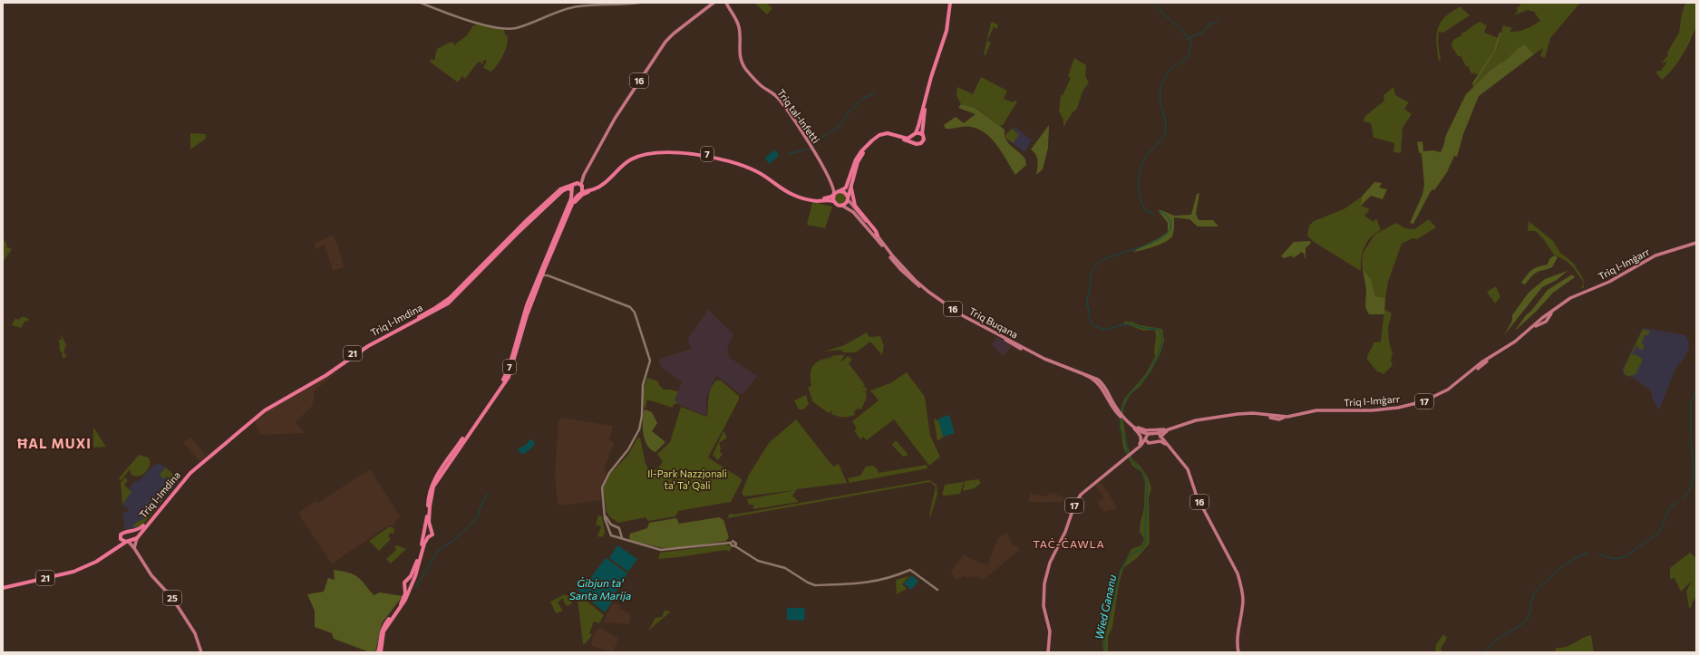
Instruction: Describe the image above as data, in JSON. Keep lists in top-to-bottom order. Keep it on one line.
{"streets":{"highway":["7","Triq l-Imdina","21"],"main road":["16","Triq tal-Infetti","Triq l-Imġarr","Triq Buqana","17","25"]},"crossings":[["16","7"],["16","Triq l-Imġarr"],["16","Triq l-Imdina"],["16","Triq Buqana"],["16","17"],["Triq tal-Infetti","7"],["Triq tal-Infetti","Triq Buqana"],["7","Triq l-Imdina"],["7","Triq Buqana"],["Triq l-Imġarr","Triq Buqana"],["Triq l-Imdina","25"],["Triq Buqana","17"]],"districts":["ĦAL MUXI","TAĊ-ĊAWLA"],"water":["Ġibjun ta' Santa Marija","Wied Gananu"],"parks":["Il-Park Nazzjonali ta' Ta' Qali"]}
